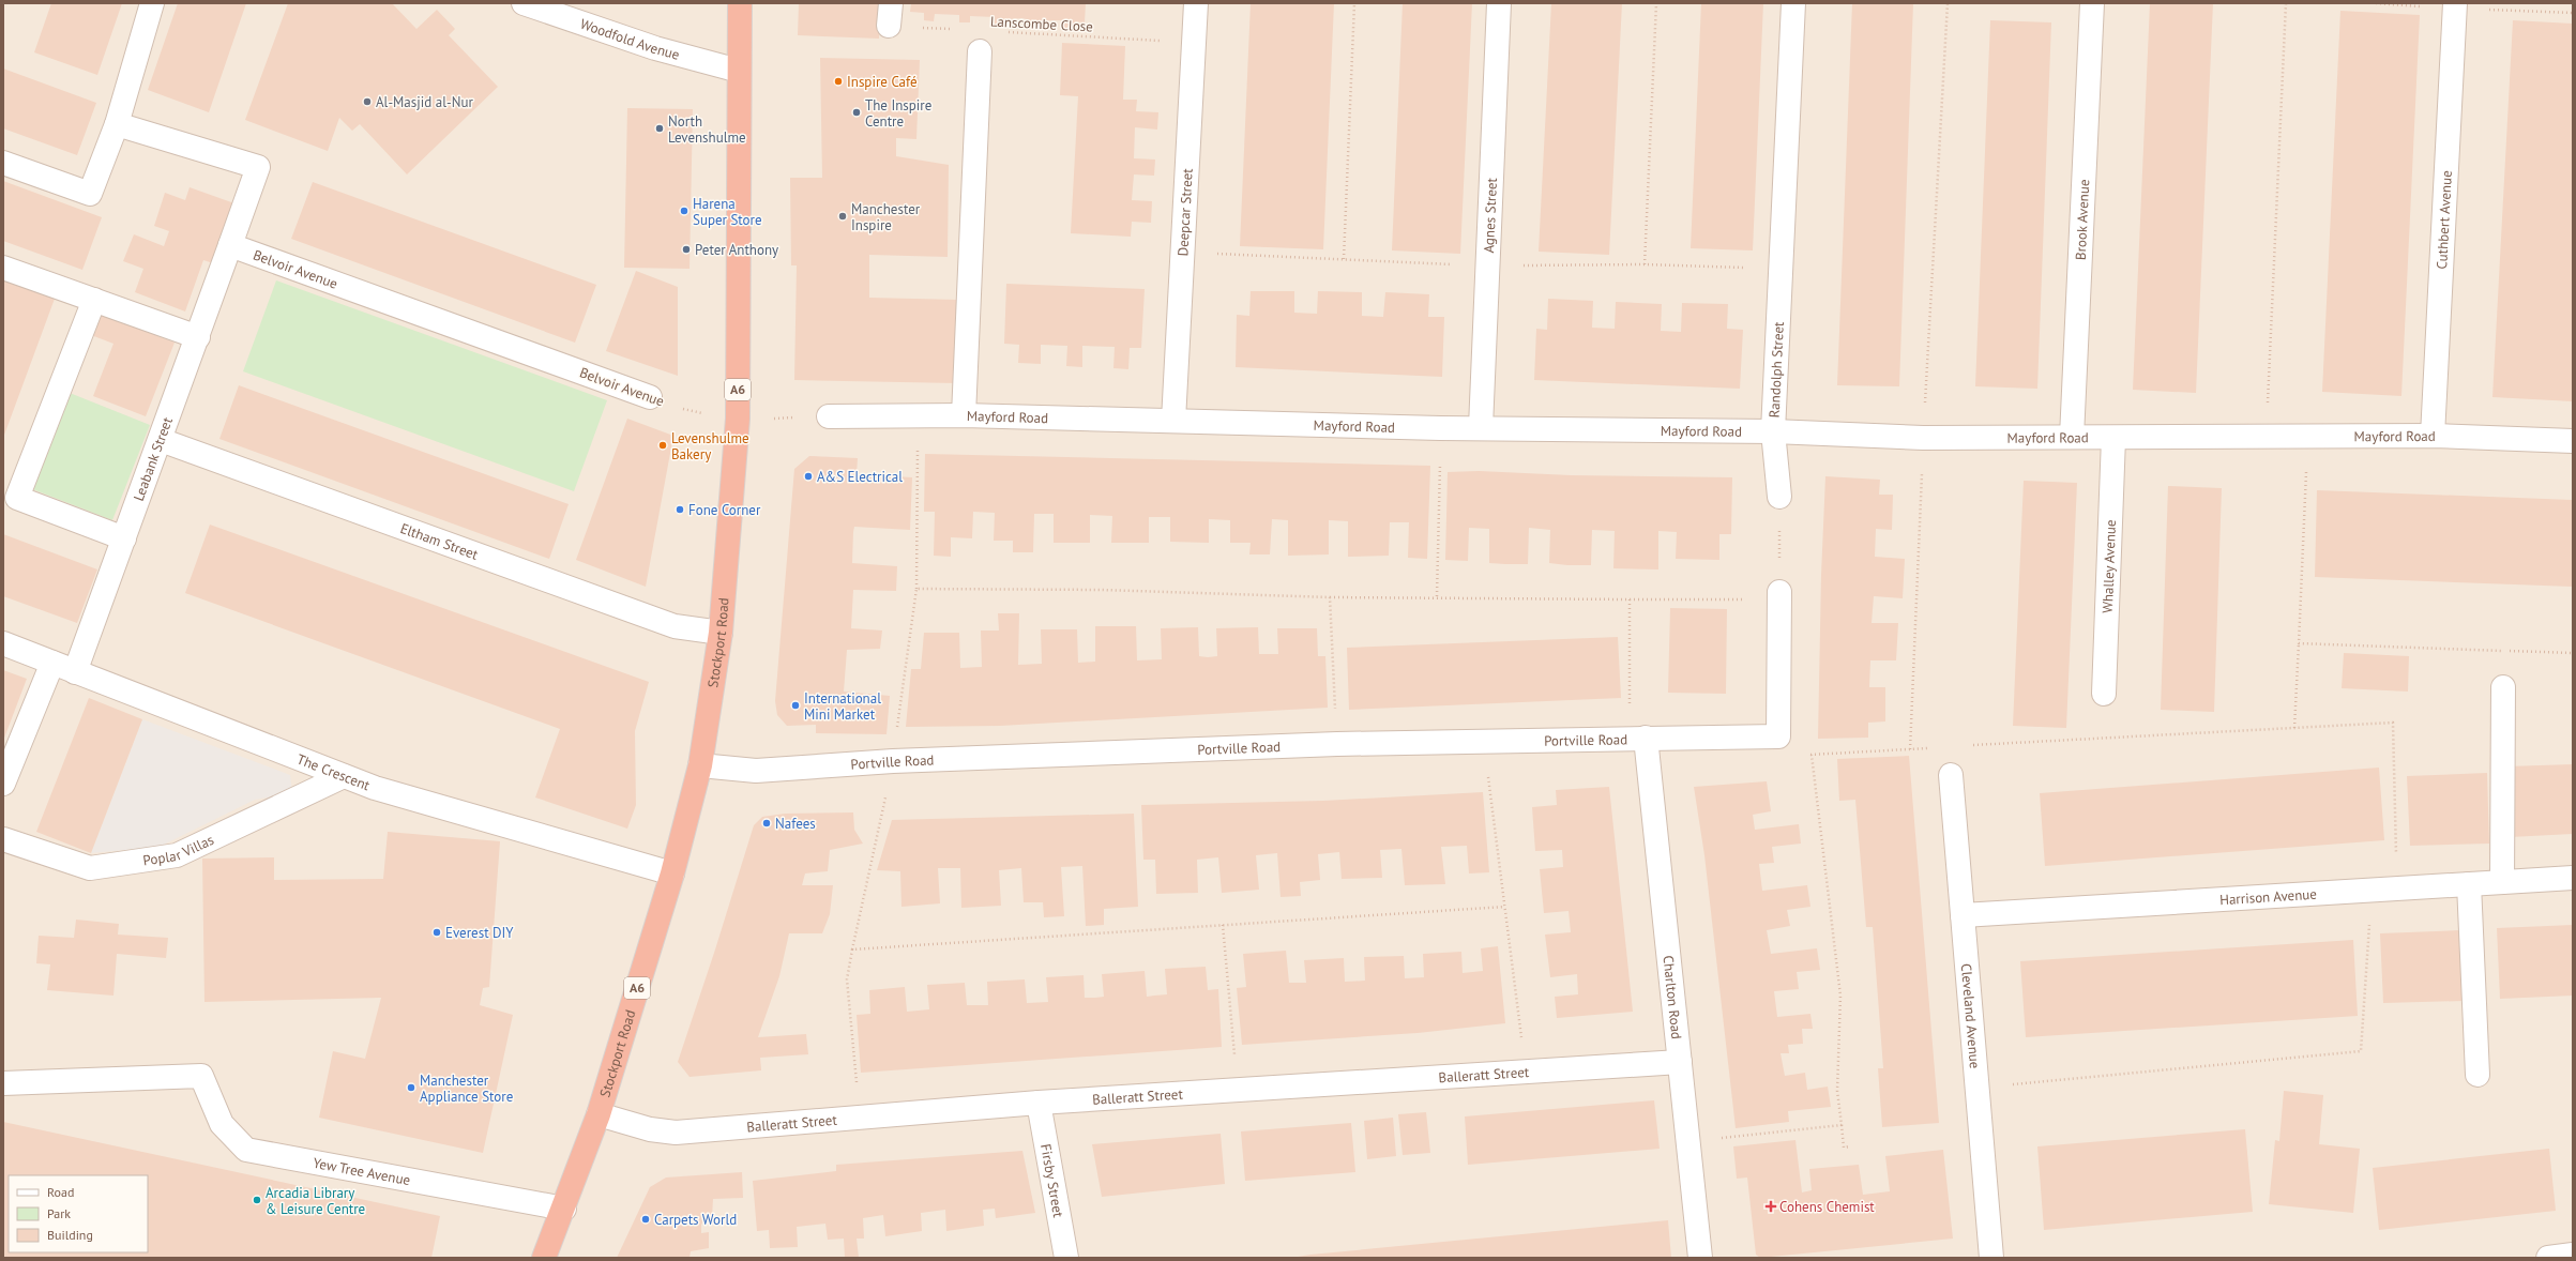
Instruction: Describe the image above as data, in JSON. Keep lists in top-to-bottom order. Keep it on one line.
{"streets":{"highway":["A6","Stockport Road"],"street":["Woodfold Avenue","Deepcar Street","Agnes Street","Brook Avenue","Cuthbert Avenue","Belvoir Avenue","Randolph Street","Mayford Road","Leabank Street","Eltham Street","Whalley Avenue","Portville Road","The Crescent","Poplar Villas","Harrison Avenue","Charlton Road","Cleveland Avenue","Balleratt Street","Yew Tree Avenue","Firsby Street"],"path":["Lanscombe Close"]},"crossings":[["Lanscombe Close","Deepcar Street"],["Woodfold Avenue","Stockport Road"],["Deepcar Street","Mayford Road"],["Agnes Street","Mayford Road"],["Brook Avenue","Mayford Road"],["Cuthbert Avenue","Mayford Road"],["Belvoir Avenue","Mayford Road"],["Belvoir Avenue","Leabank Street"],["Belvoir Avenue","Stockport Road"],["Randolph Street","Mayford Road"],["Mayford Road","Whalley Avenue"],["Leabank Street","Eltham Street"],["Leabank Street","The Crescent"],["Eltham Street","Stockport Road"],["Stockport Road","Portville Road"],["Stockport Road","The Crescent"],["Stockport Road","Balleratt Street"],["Stockport Road","Yew Tree Avenue"],["Portville Road","Charlton Road"],["The Crescent","Poplar Villas"],["Harrison Avenue","Cleveland Avenue"],["Charlton Road","Balleratt Street"],["Balleratt Street","Firsby Street"]],"places":{"other":["Inspire Café","Al-Masjid al-Nur","The Inspire Centre","North Levenshulme","Harena Super Store","Manchester Inspire","Peter Anthony","Levenshulme Bakery","A&S Electrical","Fone Corner","International Mini Market","Nafees","Everest DIY","Manchester Appliance Store","Arcadia Library & Leisure Centre","Carpets World"],"health":["Cohens Chemist"]},"legend":["Road","Park","Building"]}
